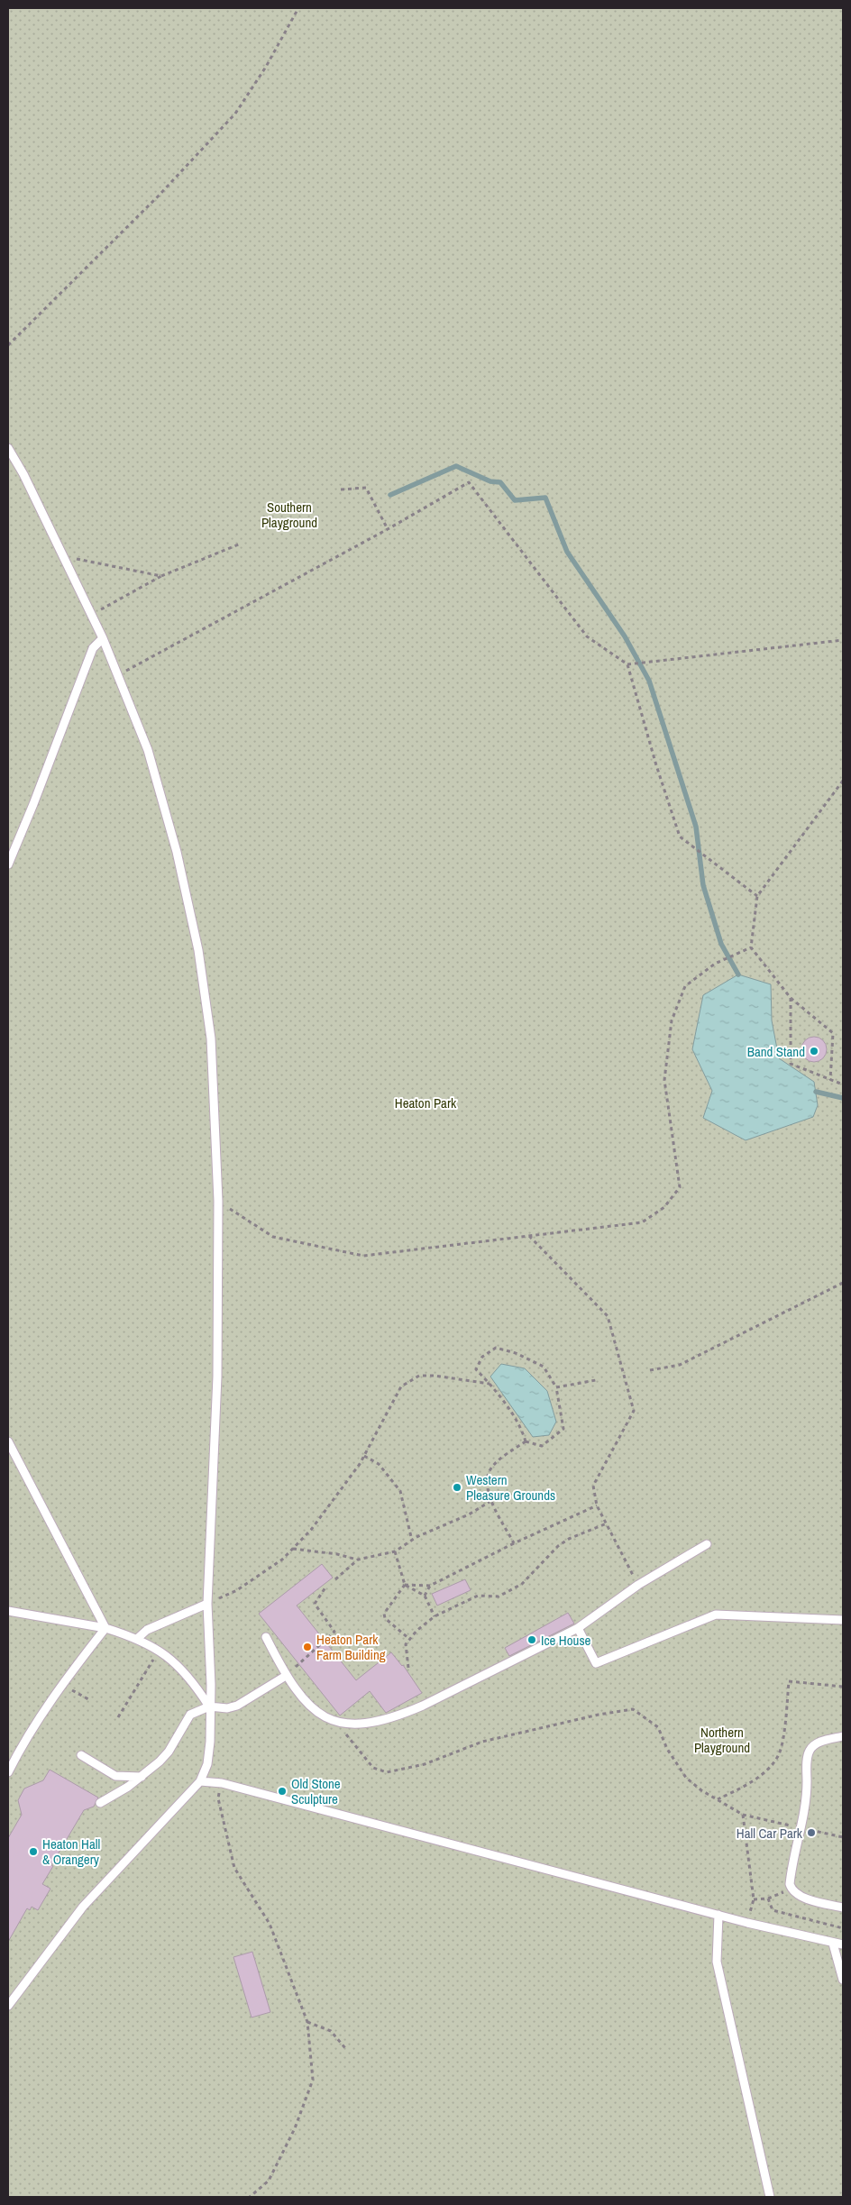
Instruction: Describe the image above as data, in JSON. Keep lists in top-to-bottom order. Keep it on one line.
{"parks":["Southern Playground","Heaton Park","Northern Playground"],"places":["Band Stand","Western Pleasure Grounds","Ice House","Heaton Park Farm Building","Old Stone Sculpture","Hall Car Park","Heaton Hall & Orangery"]}
